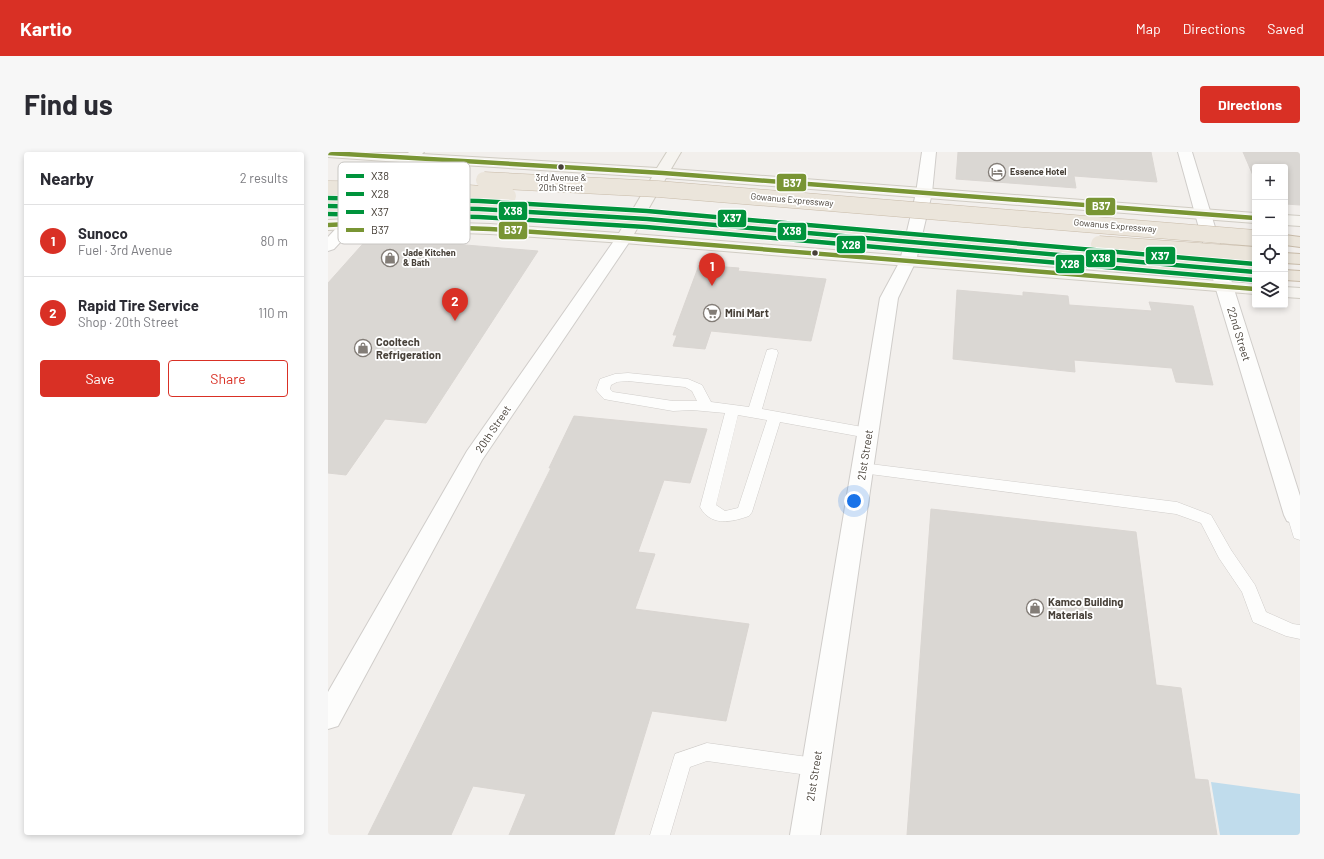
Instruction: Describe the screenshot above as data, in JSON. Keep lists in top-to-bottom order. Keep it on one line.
{"streets":{"highway":["Gowanus Expressway"],"main road":["20th Street"],"street":["22nd Street","21st Street"]},"places":{"other":["3rd Avenue & 20th Street"],"hotel":["Essence Hotel"],"shop":["Jade Kitchen & Bath","Cooltech Refrigeration","Kamco Building Materials"],"supermarket":["Mini Mart"]},"lines":["transit line B37","transit line X37","transit line X38","transit line X28"],"legend":["X38","X28","X37","B37"],"page":{"header":"Kartio","nav":["Map","Directions","Saved"],"buttons":["Directions",["Save","Share"]],"title":"Find us","heading":["Nearby","2 results"],"map_buttons":["+","−"],"list":[{"mark":"1","name":"Sunoco","note":"Fuel · 3rd Avenue","value":"80 m"},{"mark":"2","name":"Rapid Tire Service","note":"Shop · 20th Street","value":"110 m"}],"pins":["1","2"]}}
